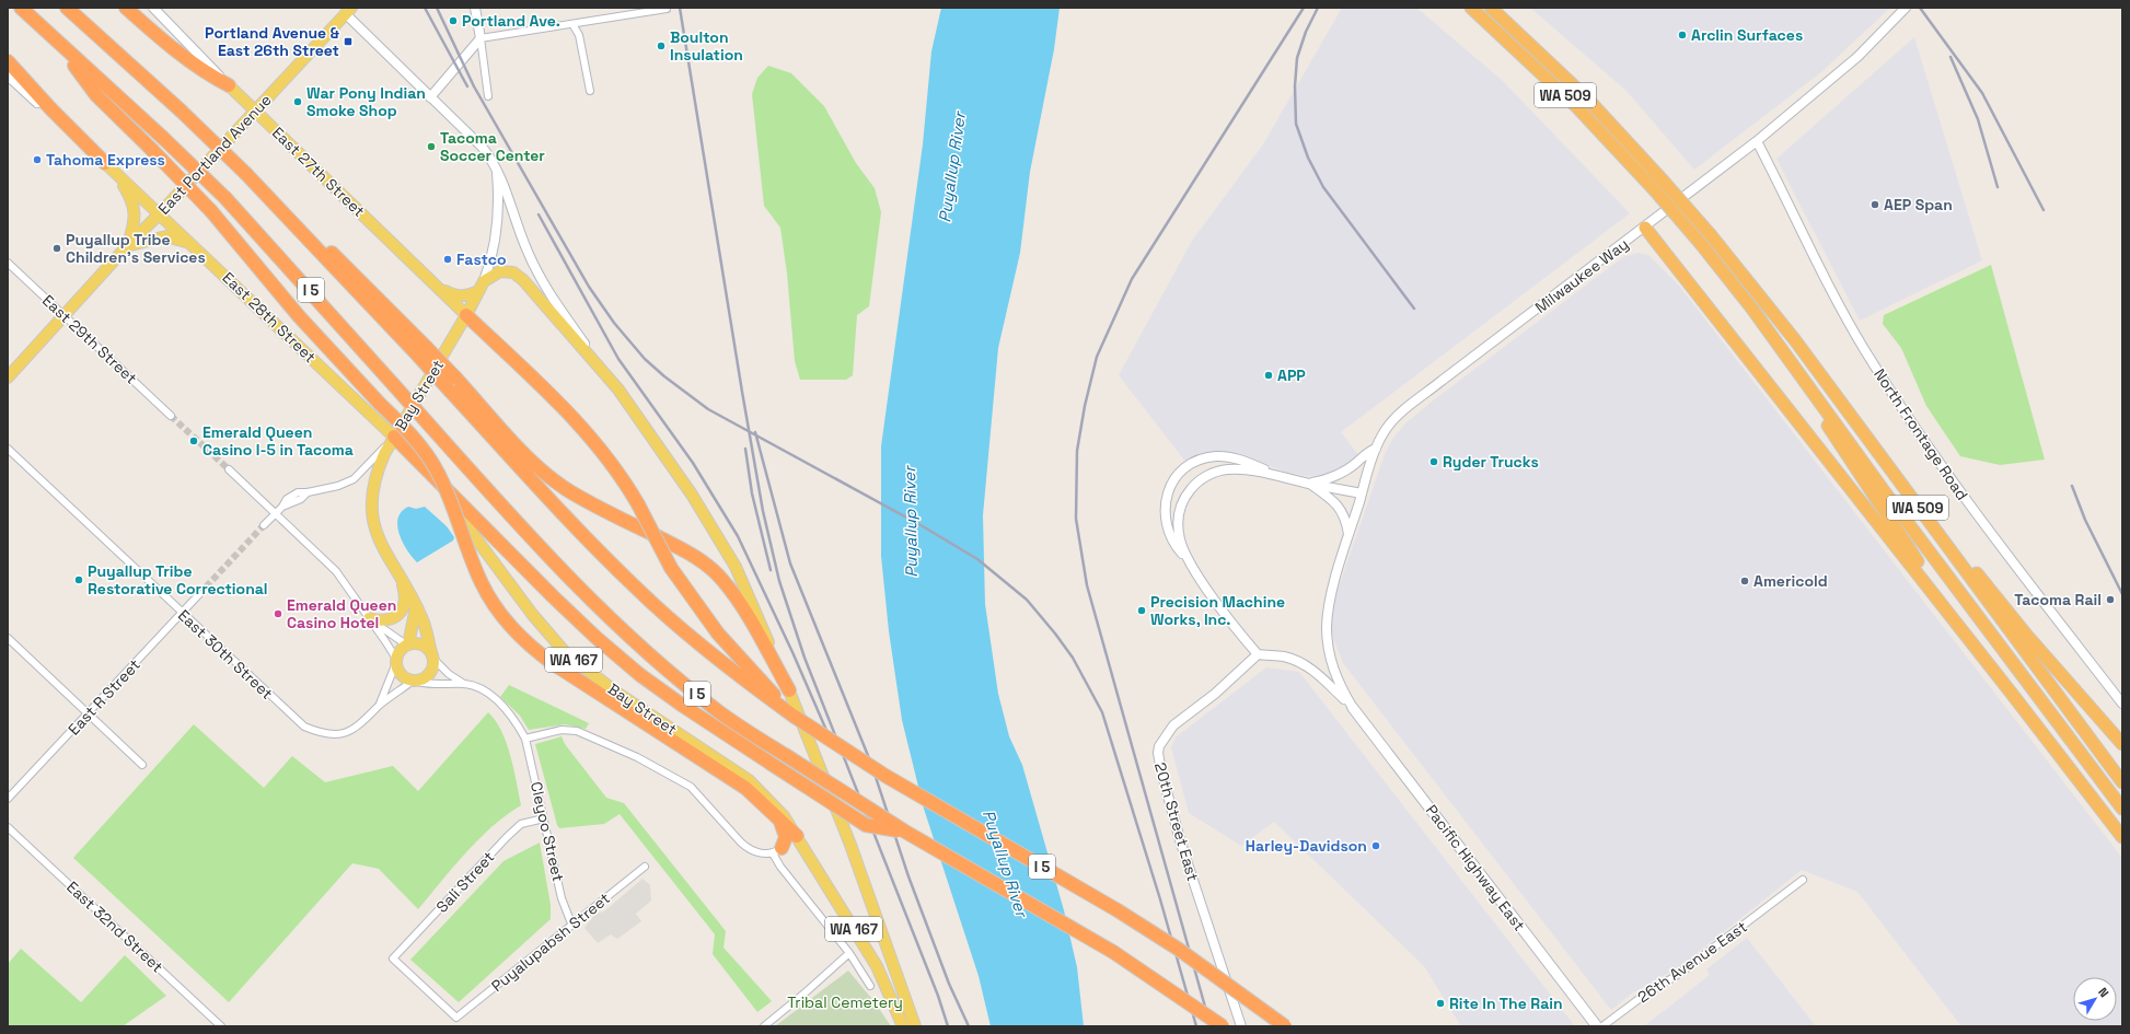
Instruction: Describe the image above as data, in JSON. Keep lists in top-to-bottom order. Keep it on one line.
{"streets":{"highway":["WA 509","I 5"],"main road":["East Portland Avenue","East 27th Street","East 28th Street","Bay Street","WA 167","Pacific Highway East"],"street":["Milwaukee Way","East 29th Street","North Frontage Road","East 30th Street","East R Street","20th Street East","Cleyoo Street","Sali Street","East 32nd Street","Puyalupabsh Street","26th Avenue East"]},"crossings":[["East Portland Avenue","East 27th Street"],["East Portland Avenue","East 28th Street"],["East Portland Avenue","East 29th Street"],["East 27th Street","Bay Street"],["Milwaukee Way","North Frontage Road"],["Milwaukee Way","Pacific Highway East"],["East 28th Street","Bay Street"],["East 30th Street","East R Street"],["Cleyoo Street","Sali Street"],["Cleyoo Street","Puyalupabsh Street"],["Sali Street","Puyalupabsh Street"]],"water":["Puyallup River"],"parks":["Tribal Cemetery"],"places":{"other":["Portland Ave.","Arclin Surfaces","Boulton Insulation","War Pony Indian Smoke Shop","Tacoma Soccer Center","Tahoma Express","AEP Span","Puyallup Tribe Children's Services","Fastco","APP","Emerald Queen Casino I-5 in Tacoma","Ryder Trucks","Puyallup Tribe Restorative Correctional","Americold","Tacoma Rail","Precision Machine Works, Inc.","Emerald Queen Casino Hotel","Harley-Davidson","Rite In The Rain"],"transit":["Portland Avenue & East 26th Street"]},"north":"top right"}
